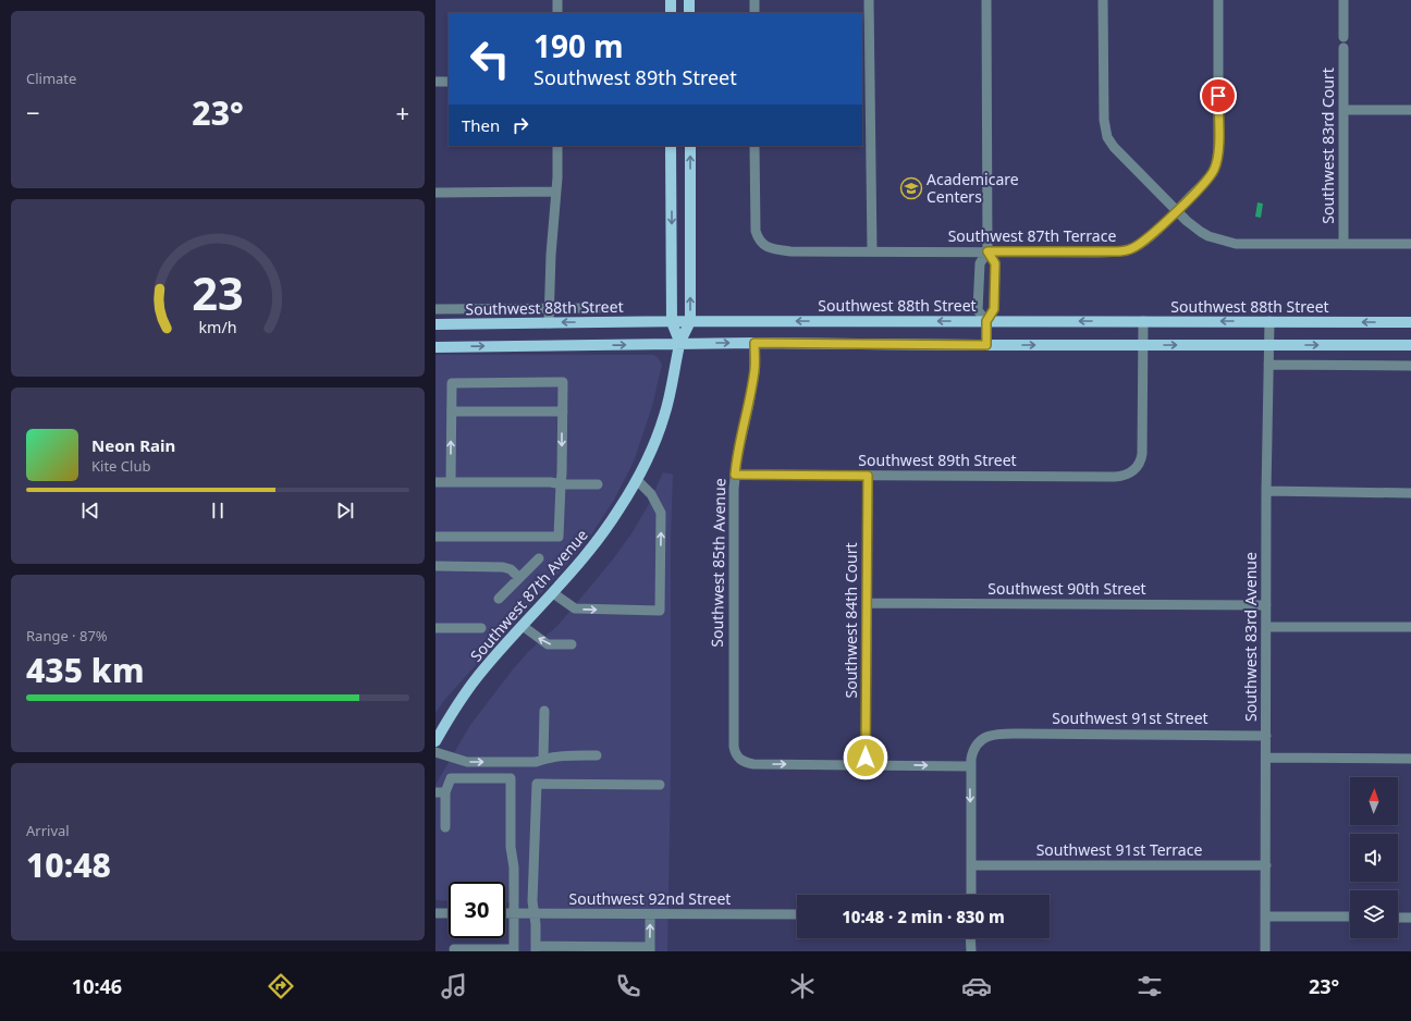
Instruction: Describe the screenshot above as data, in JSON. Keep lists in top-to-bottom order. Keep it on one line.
{"streets":{"main road":["Southwest 88th Street","Southwest 87th Avenue"],"street":["Southwest 83rd Court","Southwest 87th Terrace","Southwest 89th Street","Southwest 85th Avenue","Southwest 90th Street","Southwest 84th Court","Southwest 83rd Avenue","Southwest 91st Street","Southwest 91st Terrace","Southwest 92nd Street"]},"crossings":[["Southwest 88th Street","Southwest 87th Avenue"],["Southwest 88th Street","Southwest 83rd Avenue"],["Southwest 89th Street","Southwest 85th Avenue"],["Southwest 89th Street","Southwest 84th Court"],["Southwest 85th Avenue","Southwest 84th Court"],["Southwest 90th Street","Southwest 84th Court"],["Southwest 90th Street","Southwest 83rd Avenue"],["Southwest 83rd Avenue","Southwest 91st Street"],["Southwest 83rd Avenue","Southwest 91st Terrace"]],"places":{"school or university":["Academicare Centers"]},"north":"top","page":{"tile":["Climate",["Range · 87%","435 km"],["Arrival","10:48"]],"turn":["190 m","Southwest 89th Street"],"heat":["−","23°","+"],"then":"Then","song":["Neon Rain","Kite Club"],"limit":"30","trip":"10:48 · 2 min · 830 m","tabs":["10:46","23°"],"gauge":["23","km/h"]}}
